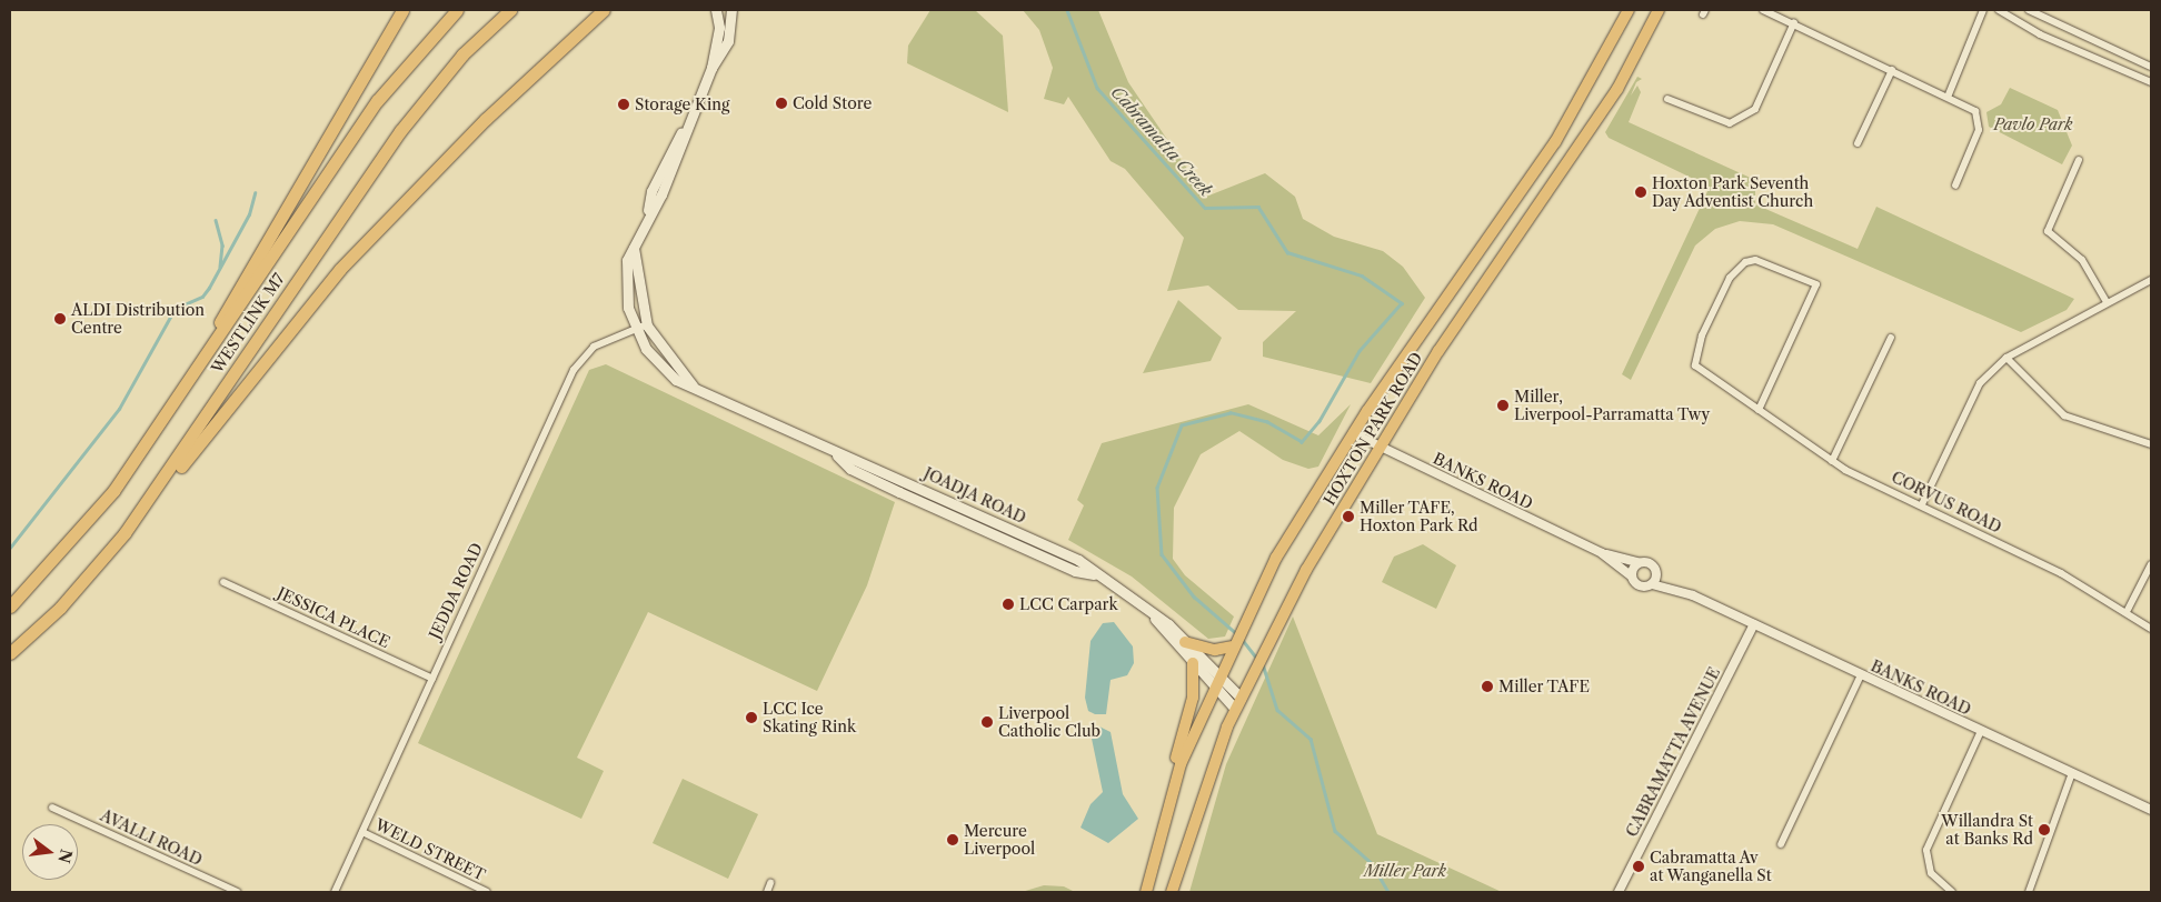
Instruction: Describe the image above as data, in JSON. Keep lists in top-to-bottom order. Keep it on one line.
{"streets":{"highway":["WESTLINK M7"],"main road":["HOXTON PARK ROAD","JOADJA ROAD"],"street":["BANKS ROAD","CORVUS ROAD","JEDDA ROAD","JESSICA PLACE","CABRAMATTA AVENUE","AVALLI ROAD","WELD STREET"]},"crossings":[["HOXTON PARK ROAD","BANKS ROAD"],["HOXTON PARK ROAD","JOADJA ROAD"],["BANKS ROAD","CABRAMATTA AVENUE"],["JOADJA ROAD","JEDDA ROAD"],["JEDDA ROAD","JESSICA PLACE"],["JEDDA ROAD","WELD STREET"]],"water":["Cabramatta Creek"],"parks":["Pavlo Park","Miller Park"],"places":["Cold Store","Storage King","Hoxton Park Seventh Day Adventist Church","ALDI Distribution Centre","Miller, Liverpool-Parramatta Twy","Miller TAFE, Hoxton Park Rd","LCC Carpark","Miller TAFE","LCC Ice Skating Rink","Liverpool Catholic Club","Willandra St at Banks Rd","Mercure Liverpool","Cabramatta Av at Wanganella St"],"north":"right"}
